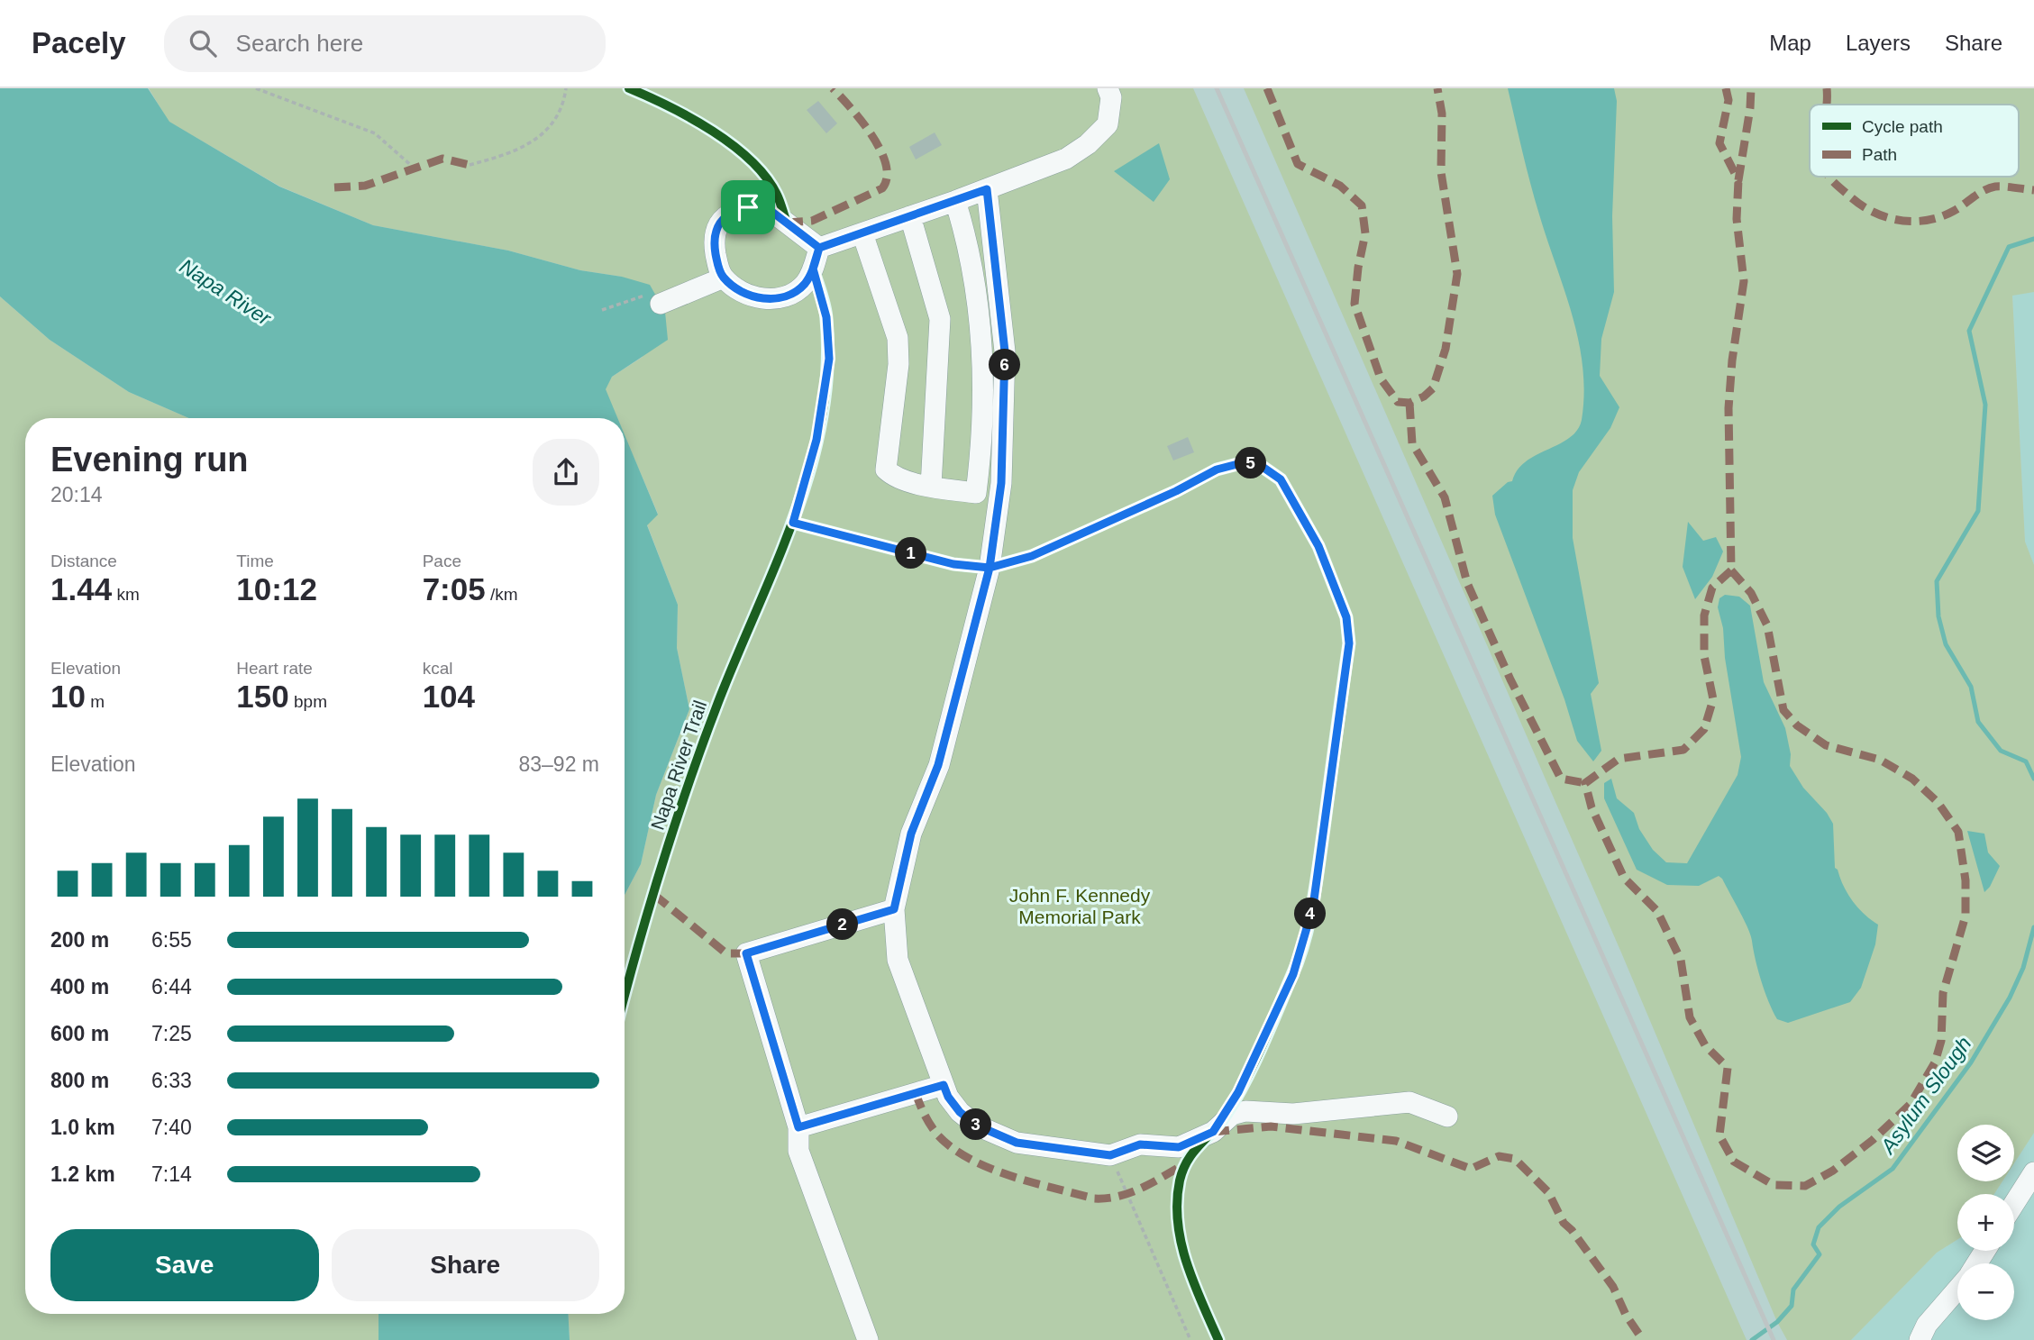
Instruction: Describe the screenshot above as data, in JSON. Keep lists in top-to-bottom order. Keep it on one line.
{"streets":{"cycle path":["Napa River Trail"]},"water":["Napa River","Asylum Slough"],"parks":["John F. Kennedy Memorial Park"],"legend":["Cycle path","Path"],"page":{"header":"Pacely","search":"Search here","nav":["Map","Layers","Share"],"pins":["6","5","1","4","2","3"],"heading":["Evening run","20:14"],"stats":[["Distance","1.44 km"],["Time","10:12"],["Pace","7:05 /km"],["Elevation","10 m"],["Heart rate","150 bpm"],["kcal","104"]],"chart":["Elevation","83–92 m"],"list":[{"name":"200 m","note":"6:55"},{"name":"400 m","note":"6:44"},{"name":"600 m","note":"7:25"},{"name":"800 m","note":"6:33"},{"name":"1.0 km","note":"7:40"},{"name":"1.2 km","note":"7:14"}],"map_buttons":["+","−"],"buttons":["Save","Share"]}}
